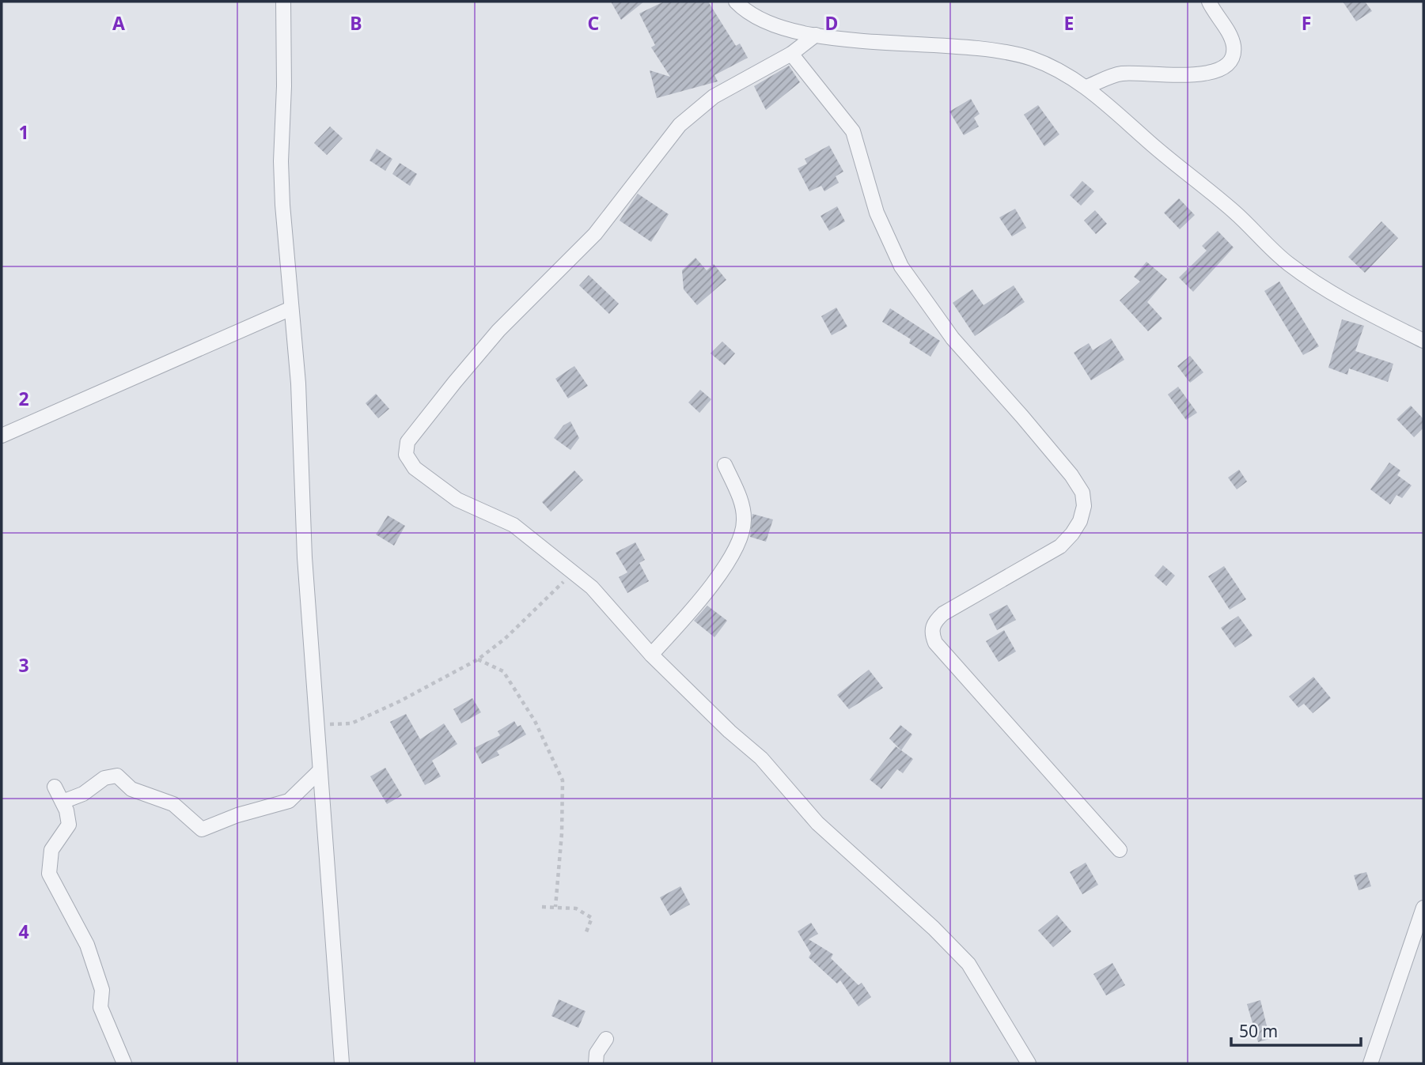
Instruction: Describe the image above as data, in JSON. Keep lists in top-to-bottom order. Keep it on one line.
{"scale_bar":"50 m","grid":{"columns":["A","B","C","D","E","F"],"rows":["1","2","3","4"]}}
